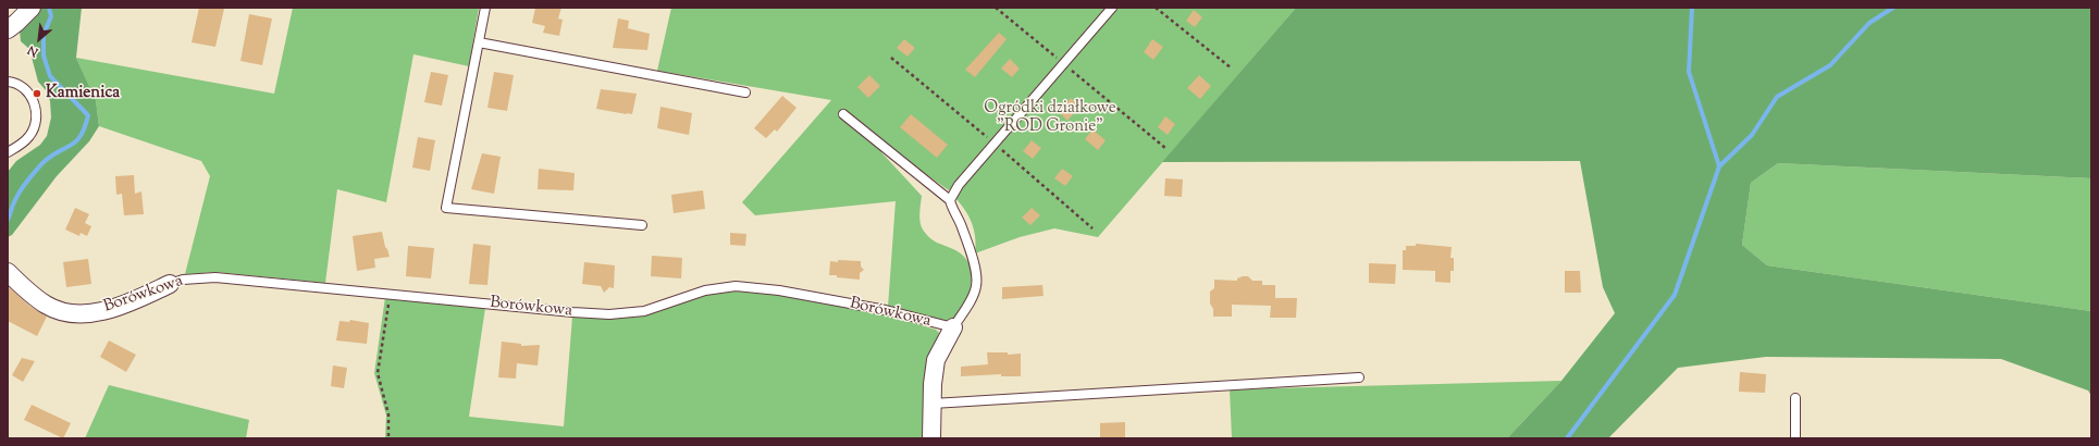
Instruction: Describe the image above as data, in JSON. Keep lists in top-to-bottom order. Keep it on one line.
{"streets":{"street":["Borówkowa"]},"parks":["Ogródki działkowe \"ROD Gronie\""],"places":["Kamienica"],"north":"bottom left"}
